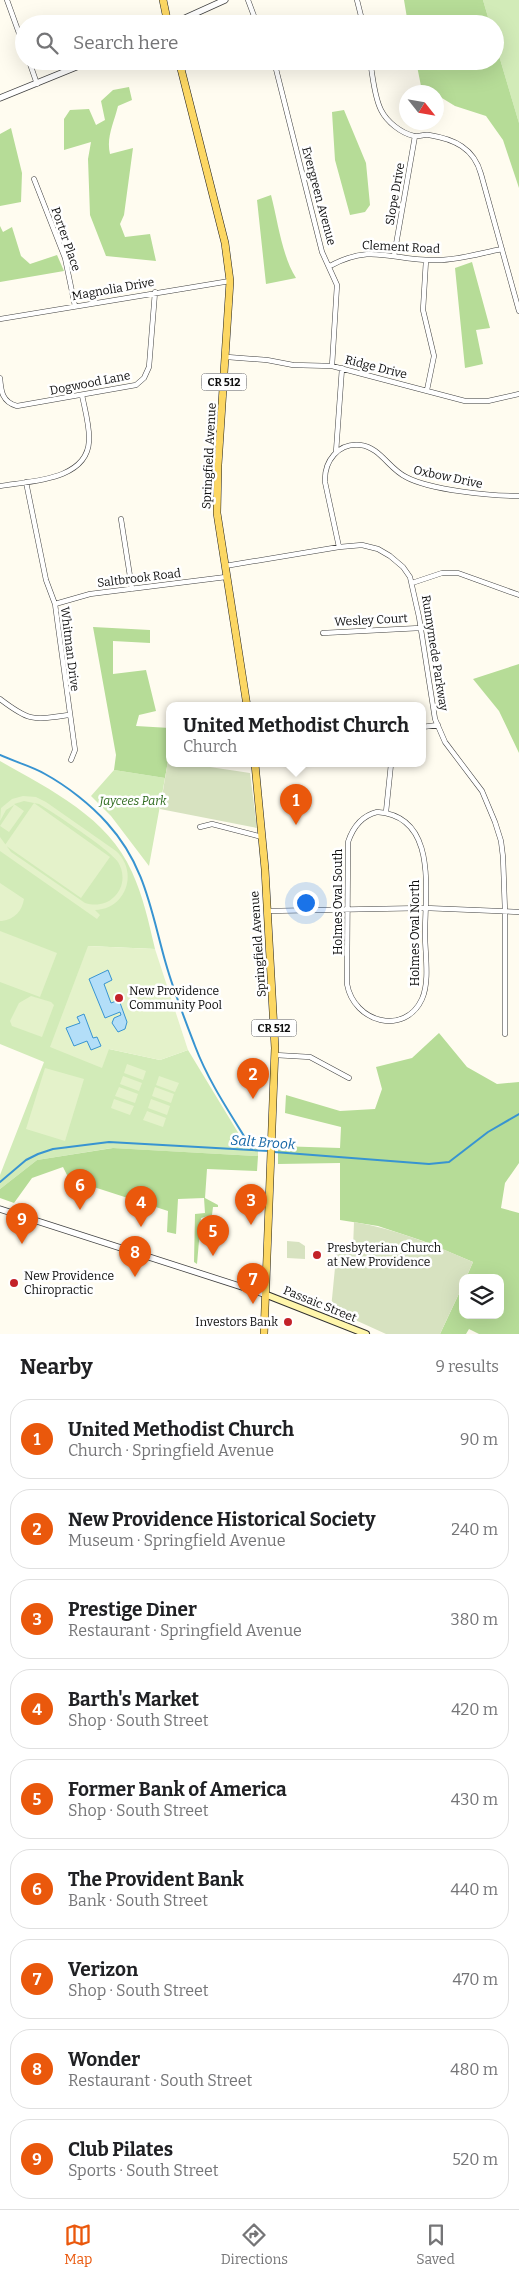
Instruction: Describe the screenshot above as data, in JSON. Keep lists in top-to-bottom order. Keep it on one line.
{"streets":{"main road":["CR 512","Springfield Avenue","Passaic Street"],"street":["Slope Drive","Evergreen Avenue","Porter Place","Clement Road","Magnolia Drive","Ridge Drive","Dogwood Lane","Oxbow Drive","Saltbrook Road","Wesley Court","Whitman Drive","Runnymede Parkway","Holmes Oval South","Holmes Oval North"]},"crossings":[["Slope Drive","Clement Road"],["Evergreen Avenue","Clement Road"],["Evergreen Avenue","Ridge Drive"],["Porter Place","Magnolia Drive"],["Magnolia Drive","Dogwood Lane"],["Magnolia Drive","Springfield Avenue"],["Ridge Drive","Springfield Avenue"],["Springfield Avenue","Saltbrook Road"],["Springfield Avenue","Runnymede Parkway"],["Springfield Avenue","Passaic Street"],["Saltbrook Road","Whitman Drive"],["Wesley Court","Runnymede Parkway"],["Holmes Oval South","Holmes Oval North"]],"water":["Salt Brook"],"parks":["Jaycees Park"],"places":["New Providence Community Pool","Presbyterian Church at New Providence","New Providence Chiropractic","Investors Bank"],"north":"bottom right","page":{"search":"Search here","popup":["United Methodist Church","Church"],"pins":["1","2","6","3","4","9","5","8","7"],"heading":["Nearby","9 results"],"list":[{"mark":"1","name":"United Methodist Church","note":"Church · Springfield Avenue","value":"90 m"},{"mark":"2","name":"New Providence Historical Society","note":"Museum · Springfield Avenue","value":"240 m"},{"mark":"3","name":"Prestige Diner","note":"Restaurant · Springfield Avenue","value":"380 m"},{"mark":"4","name":"Barth's Market","note":"Shop · South Street","value":"420 m"},{"mark":"5","name":"Former Bank of America","note":"Shop · South Street","value":"430 m"},{"mark":"6","name":"The Provident Bank","note":"Bank · South Street","value":"440 m"},{"mark":"7","name":"Verizon","note":"Shop · South Street","value":"470 m"},{"mark":"8","name":"Wonder","note":"Restaurant · South Street","value":"480 m"},{"mark":"9","name":"Club Pilates","note":"Sports · South Street","value":"520 m"}],"nav":["Map","Directions","Saved"]}}
